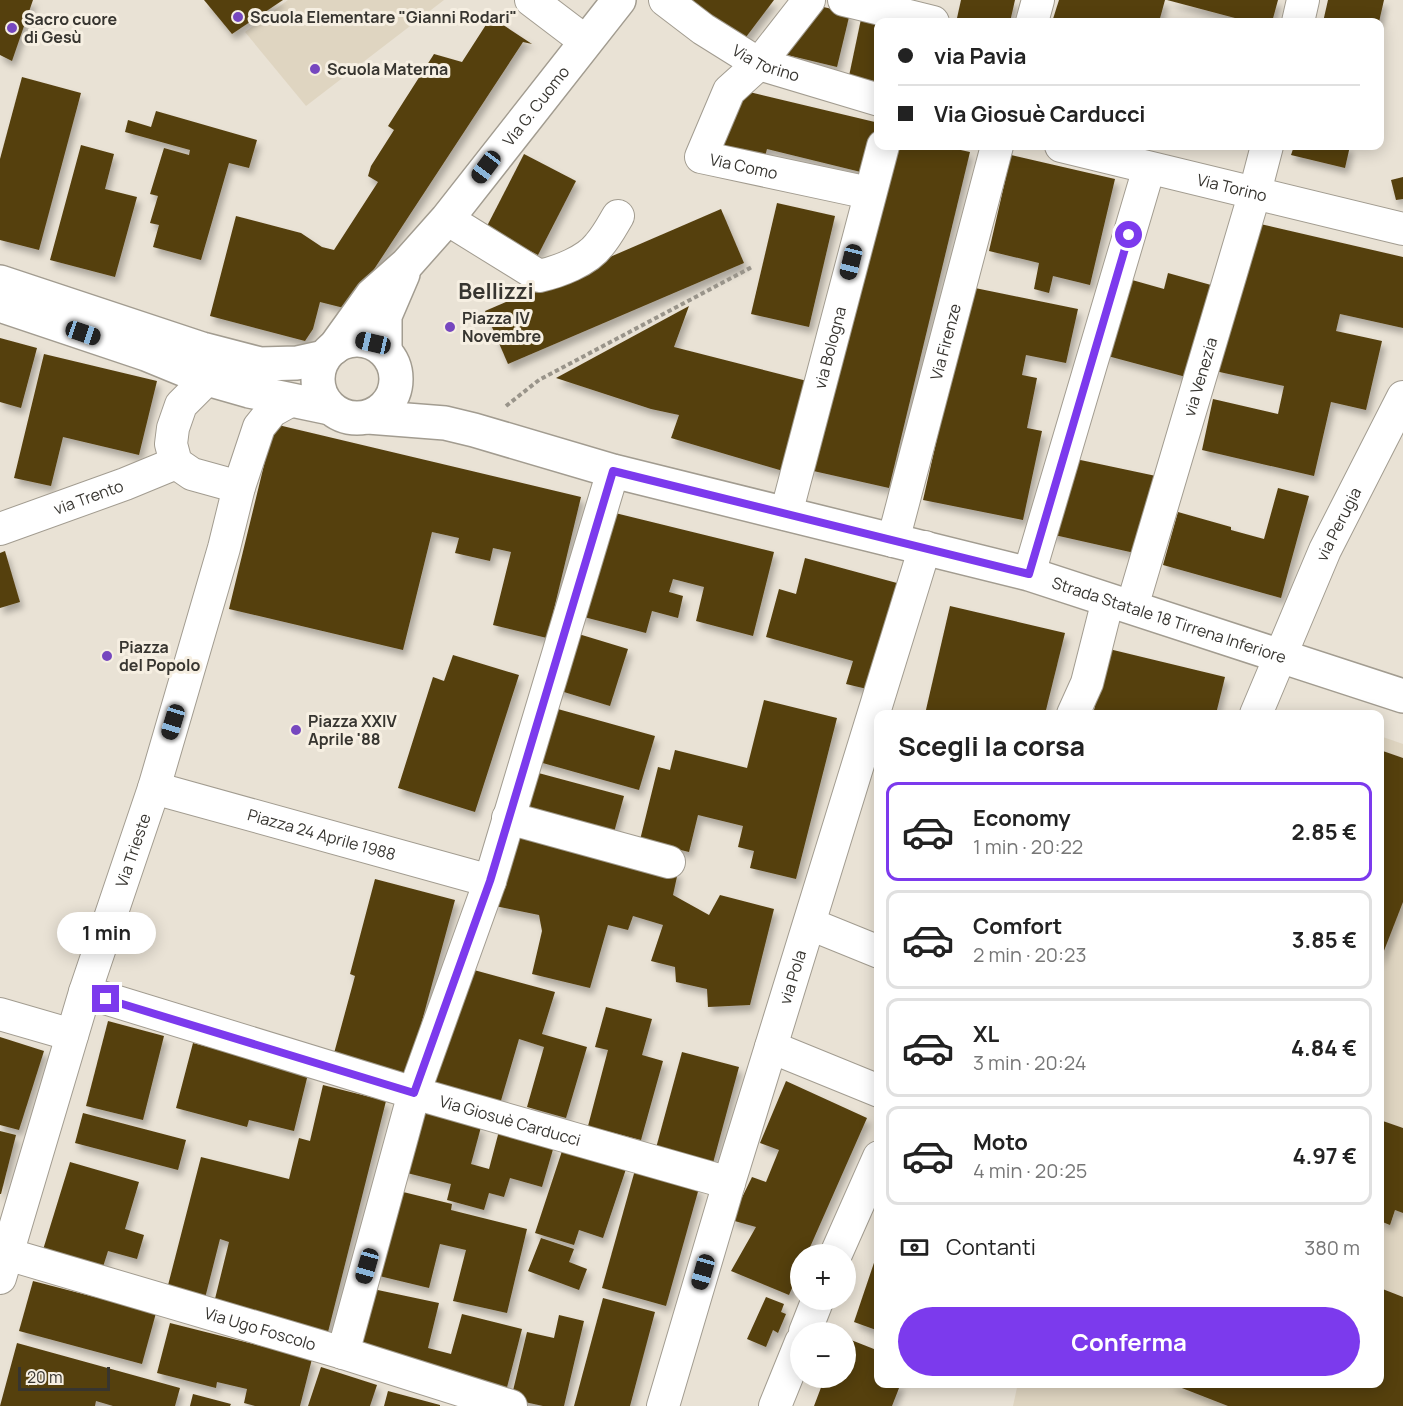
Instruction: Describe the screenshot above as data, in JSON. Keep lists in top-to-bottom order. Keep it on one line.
{"streets":{"main road":["Via G. Cuomo","Strada Statale 18 Tirrena Inferiore"],"street":["Via Torino","Via Como","Via Firenze","via Bologna","via Venezia","via Trento","via Perugia","Piazza 24 Aprile 1988","Via Trieste","via Pola","Via Giosuè Carducci","Via Ugo Foscolo"]},"crossings":[["Via Torino","Via Como"],["Via Torino","via Venezia"],["Via G. Cuomo","Strada Statale 18 Tirrena Inferiore"],["Via Como","via Bologna"],["Via Firenze","Strada Statale 18 Tirrena Inferiore"],["via Bologna","Strada Statale 18 Tirrena Inferiore"],["via Venezia","Strada Statale 18 Tirrena Inferiore"],["via Perugia","Strada Statale 18 Tirrena Inferiore"],["Strada Statale 18 Tirrena Inferiore","via Pola"],["Piazza 24 Aprile 1988","Via Trieste"],["Via Trieste","Via Giosuè Carducci"],["Via Trieste","Via Ugo Foscolo"],["via Pola","Via Giosuè Carducci"]],"districts":["Bellizzi"],"places":["Scuola Elementare \"Gianni Rodari\"","Sacro cuore di Gesù","Scuola Materna","Piazza IV Novembre","Piazza del Popolo","Piazza XXIV Aprile '88"],"scale_bar":"20 m","page":{"banner":["via Pavia","Via Giosuè Carducci"],"heading":"Scegli la corsa","list":[{"name":"Economy","note":"1 min · 20:22","value":"2.85 €"},{"name":"Comfort","note":"2 min · 20:23","value":"3.85 €"},{"name":"XL","note":"3 min · 20:24","value":"4.84 €"},{"name":"Moto","note":"4 min · 20:25","value":"4.97 €"}],"bubble":"1 min","pay":["Contanti","380 m"],"map_buttons":["+","−"],"buttons":"Conferma","scale":"20 m"}}
